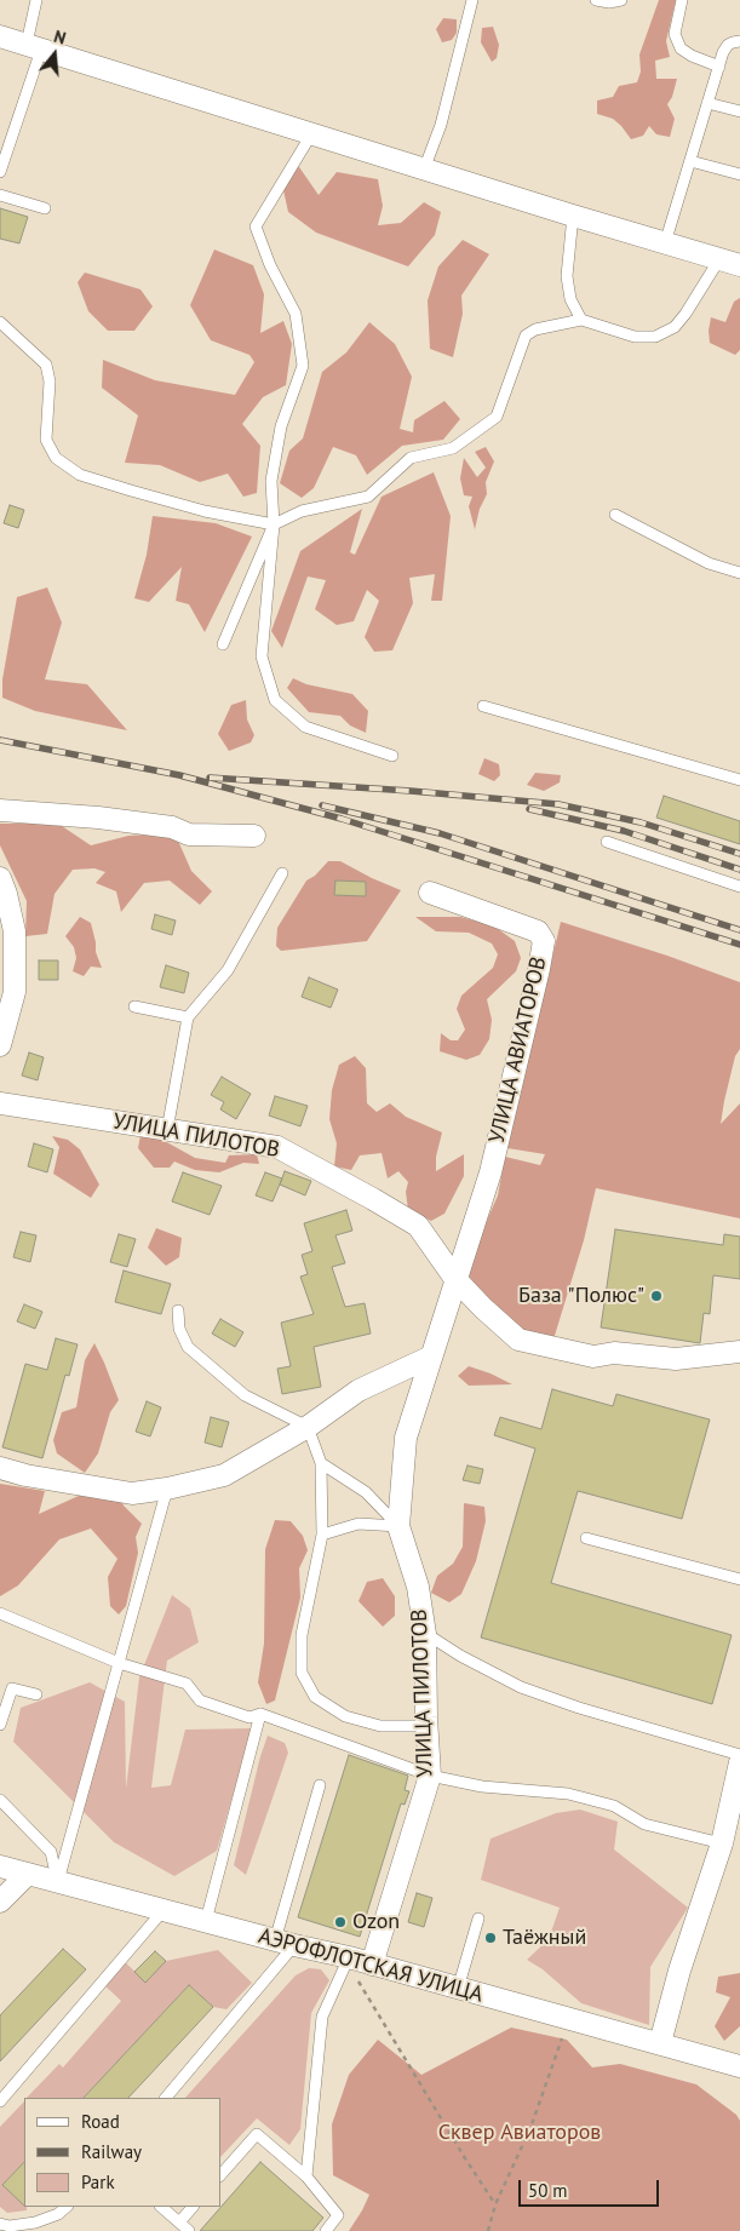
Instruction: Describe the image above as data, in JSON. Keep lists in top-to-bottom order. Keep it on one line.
{"streets":{"street":["УЛИЦА АВИАТОРОВ","УЛИЦА ПИЛОТОВ","АЭРОФЛОТСКАЯ УЛИЦА"]},"crossings":[["УЛИЦА АВИАТОРОВ","УЛИЦА ПИЛОТОВ"],["УЛИЦА ПИЛОТОВ","АЭРОФЛОТСКАЯ УЛИЦА"]],"parks":["Сквер Авиаторов"],"places":["База \"Полюс\"","Ozon","Таёжный"],"legend":["Road","Railway","Park"],"scale_bar":"50 m","north":"top"}
